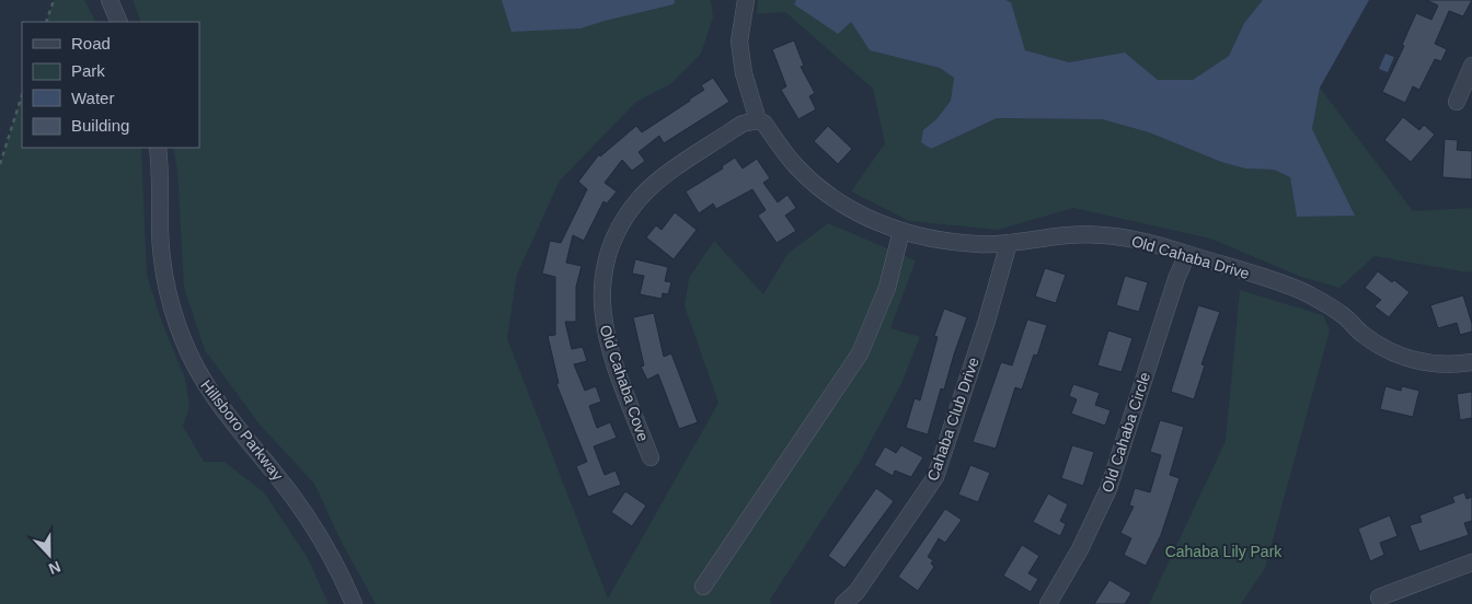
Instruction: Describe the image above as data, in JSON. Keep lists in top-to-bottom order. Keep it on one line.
{"streets":{"street":["Old Cahaba Drive","Old Cahaba Cove","Cahaba Club Drive","Hillsboro Parkway","Old Cahaba Circle"]},"crossings":[["Old Cahaba Drive","Old Cahaba Cove"],["Old Cahaba Drive","Cahaba Club Drive"],["Old Cahaba Drive","Old Cahaba Circle"]],"parks":["Cahaba Lily Park"],"legend":["Road","Park","Water","Building"],"north":"bottom"}
